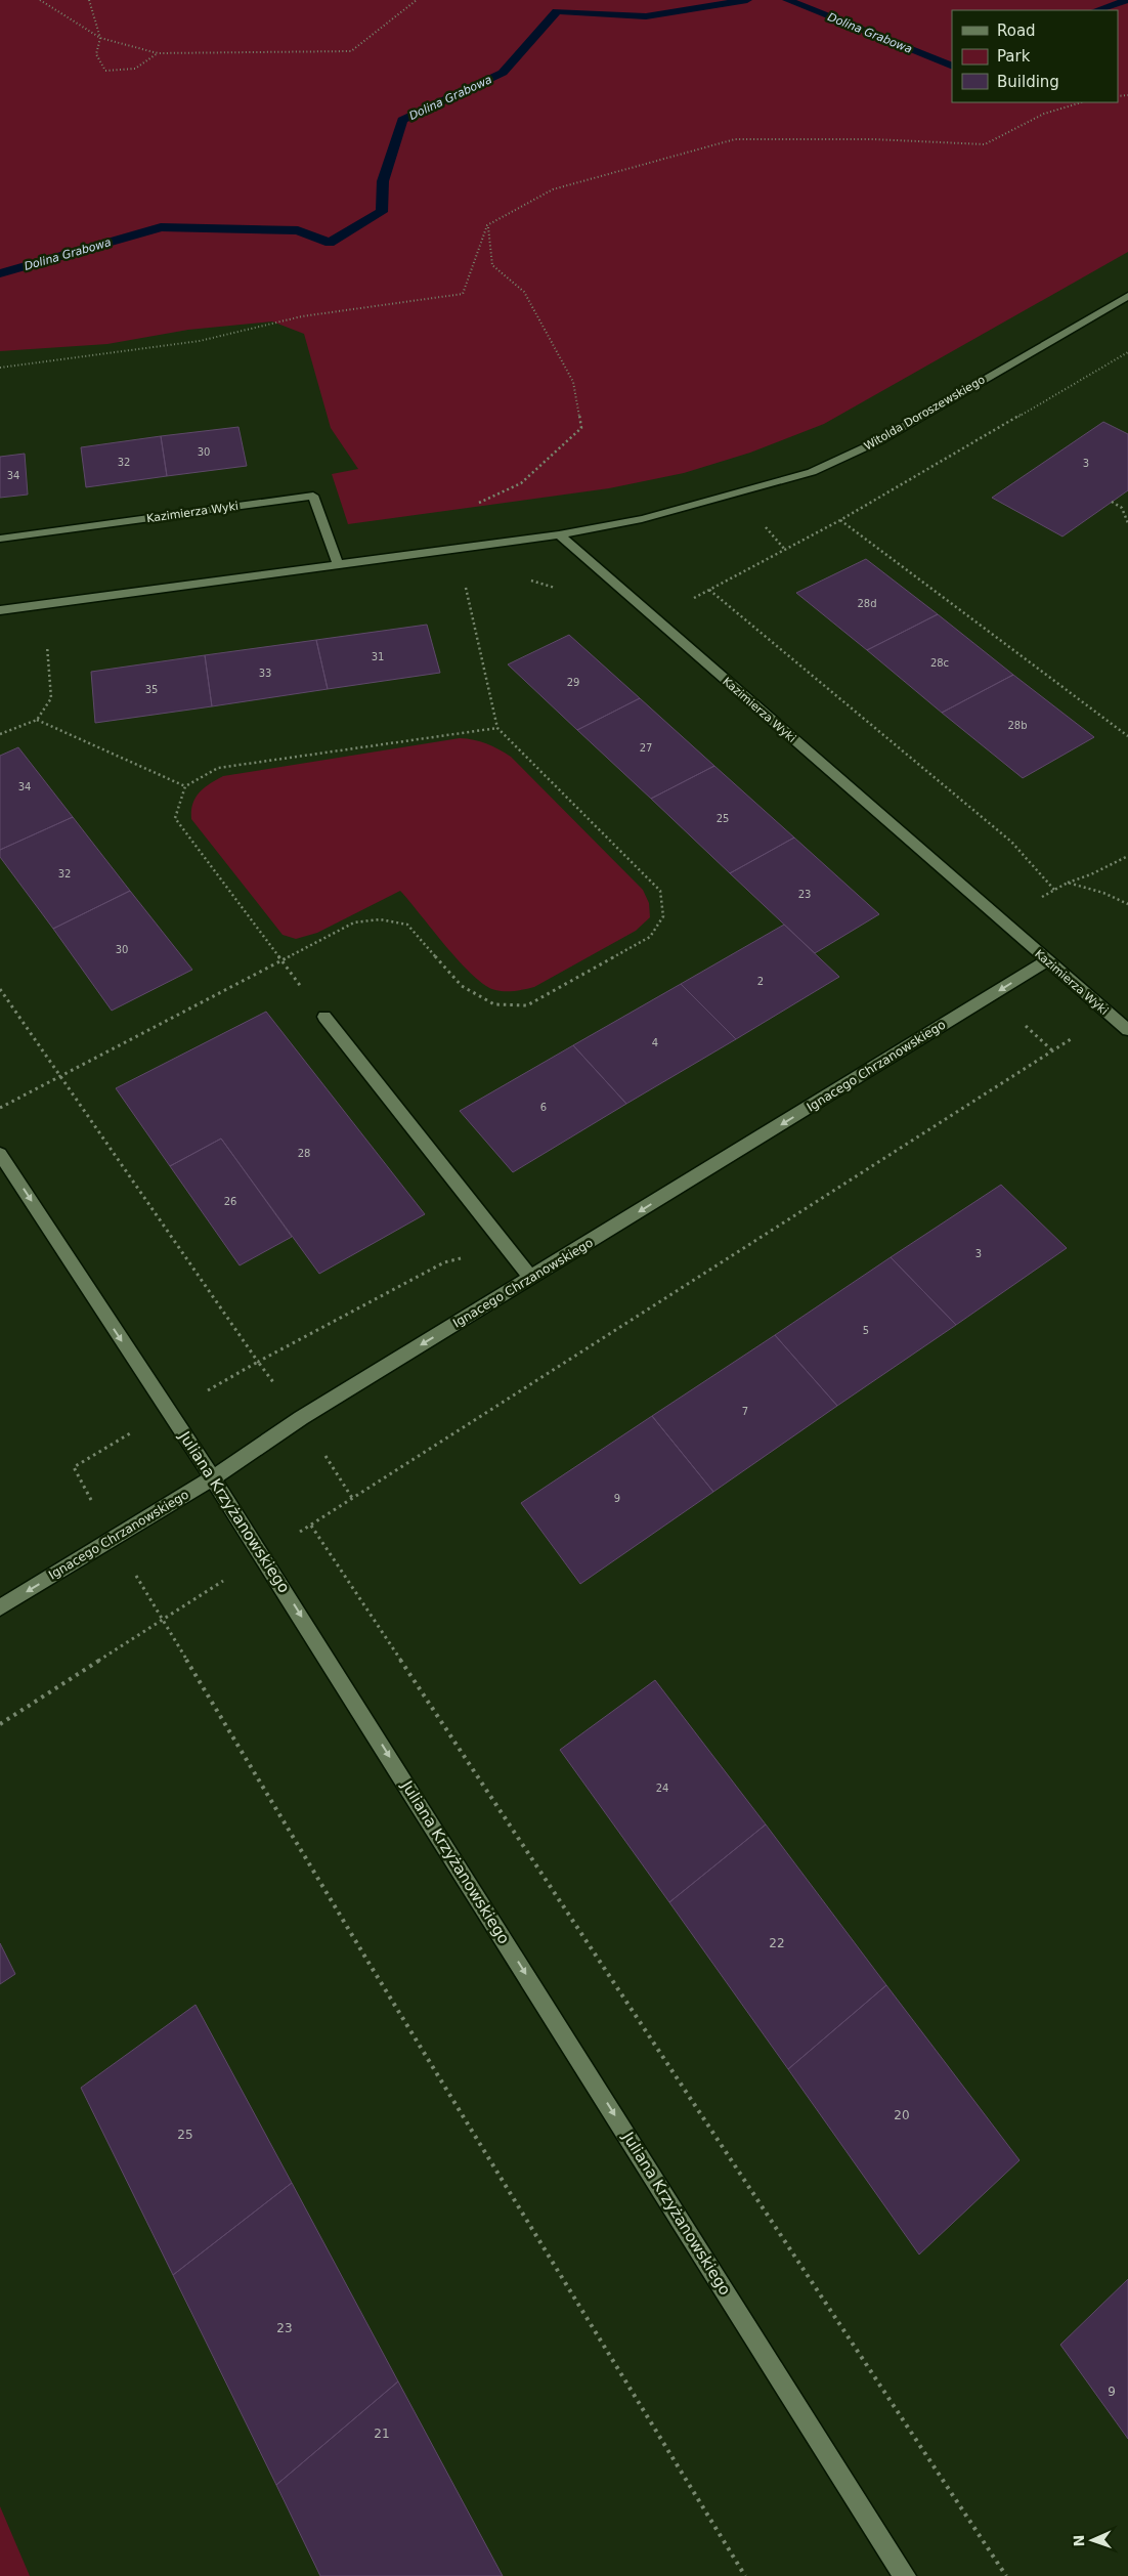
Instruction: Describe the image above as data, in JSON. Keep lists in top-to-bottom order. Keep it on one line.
{"streets":{"street":["Witolda Doroszewskiego","Kazimierza Wyki","Ignacego Chrzanowskiego","Juliana Krzyżanowskiego"]},"crossings":[["Witolda Doroszewskiego","Kazimierza Wyki"],["Kazimierza Wyki","Ignacego Chrzanowskiego"],["Ignacego Chrzanowskiego","Juliana Krzyżanowskiego"]],"one_way":["Ignacego Chrzanowskiego","Juliana Krzyżanowskiego"],"water":["Dolina Grabowa"],"house_numbers":["30","32","3","34","28d","31","28c","33","29","35","28b","27","34","25","32","23","30","2","4","6","28","26","3","5","7","9","24","22","20","25","23","9","21"],"legend":["Road","Park","Building"],"north":"left"}
